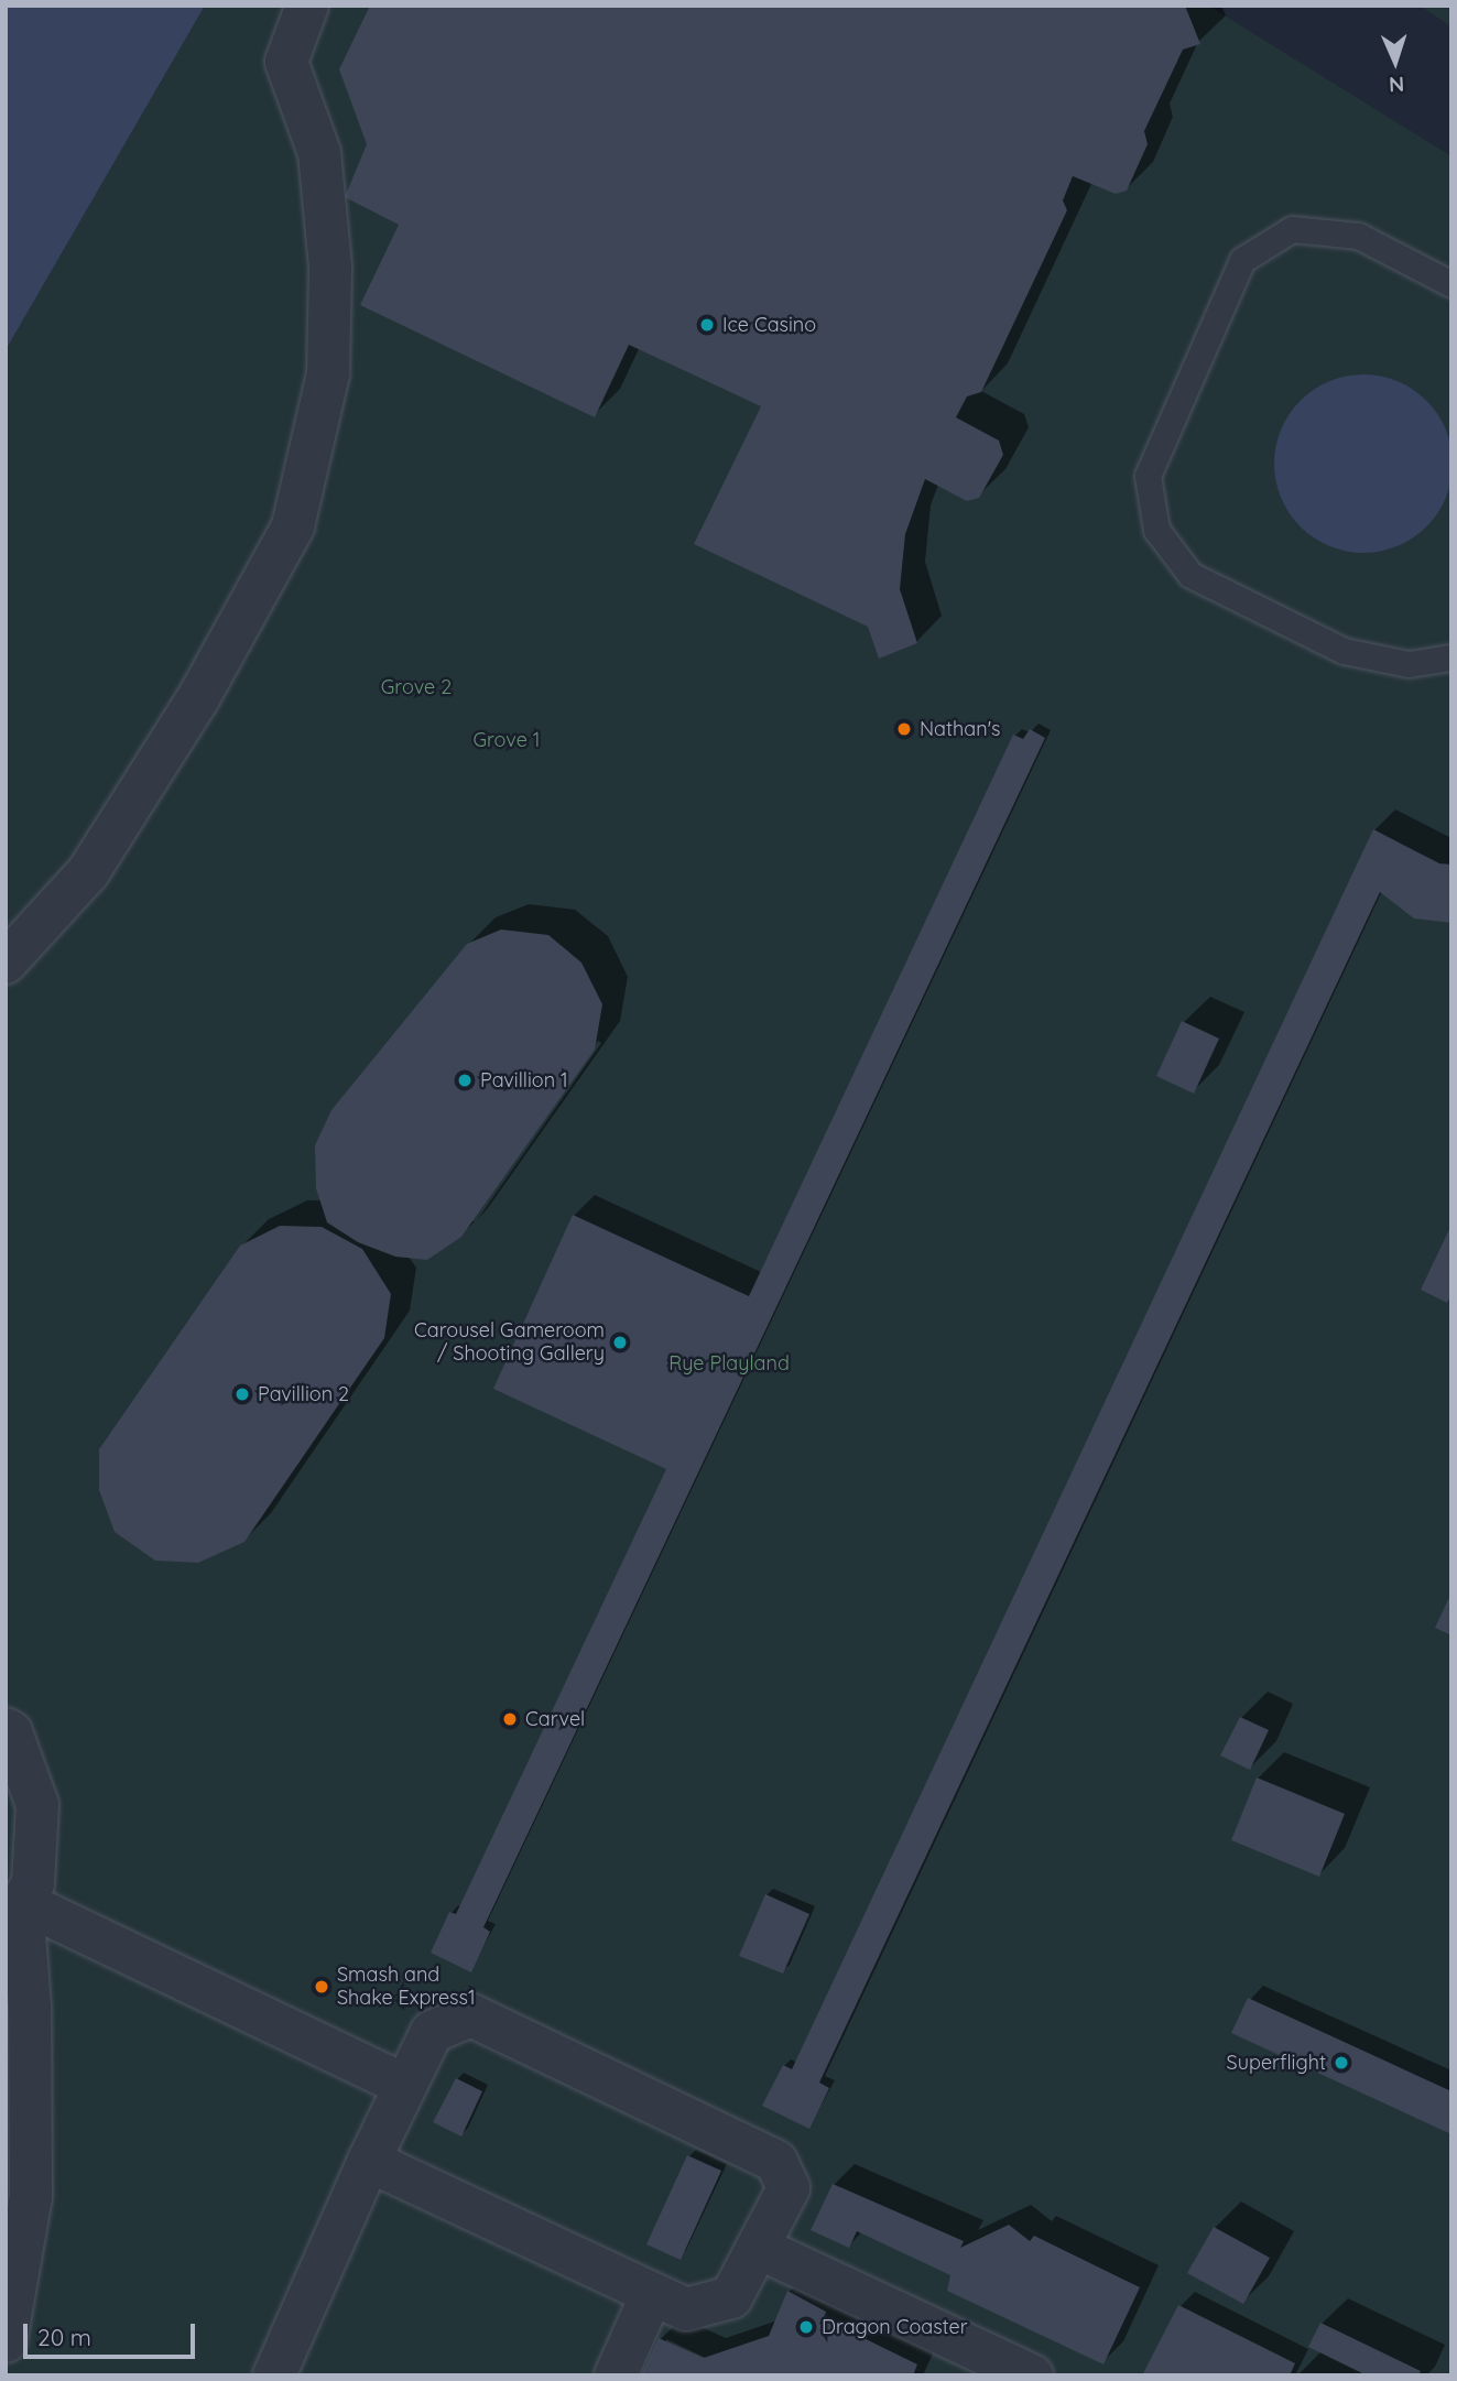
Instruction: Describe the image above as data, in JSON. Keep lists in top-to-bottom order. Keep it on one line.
{"parks":["Grove 2","Grove 1","Rye Playland"],"places":["Ice Casino","Nathan's","Pavillion 1","Carousel Gameroom / Shooting Gallery","Pavillion 2","Carvel","Smash and Shake Express1","Superflight","Dragon Coaster"],"scale_bar":"20 m","north":"bottom"}
